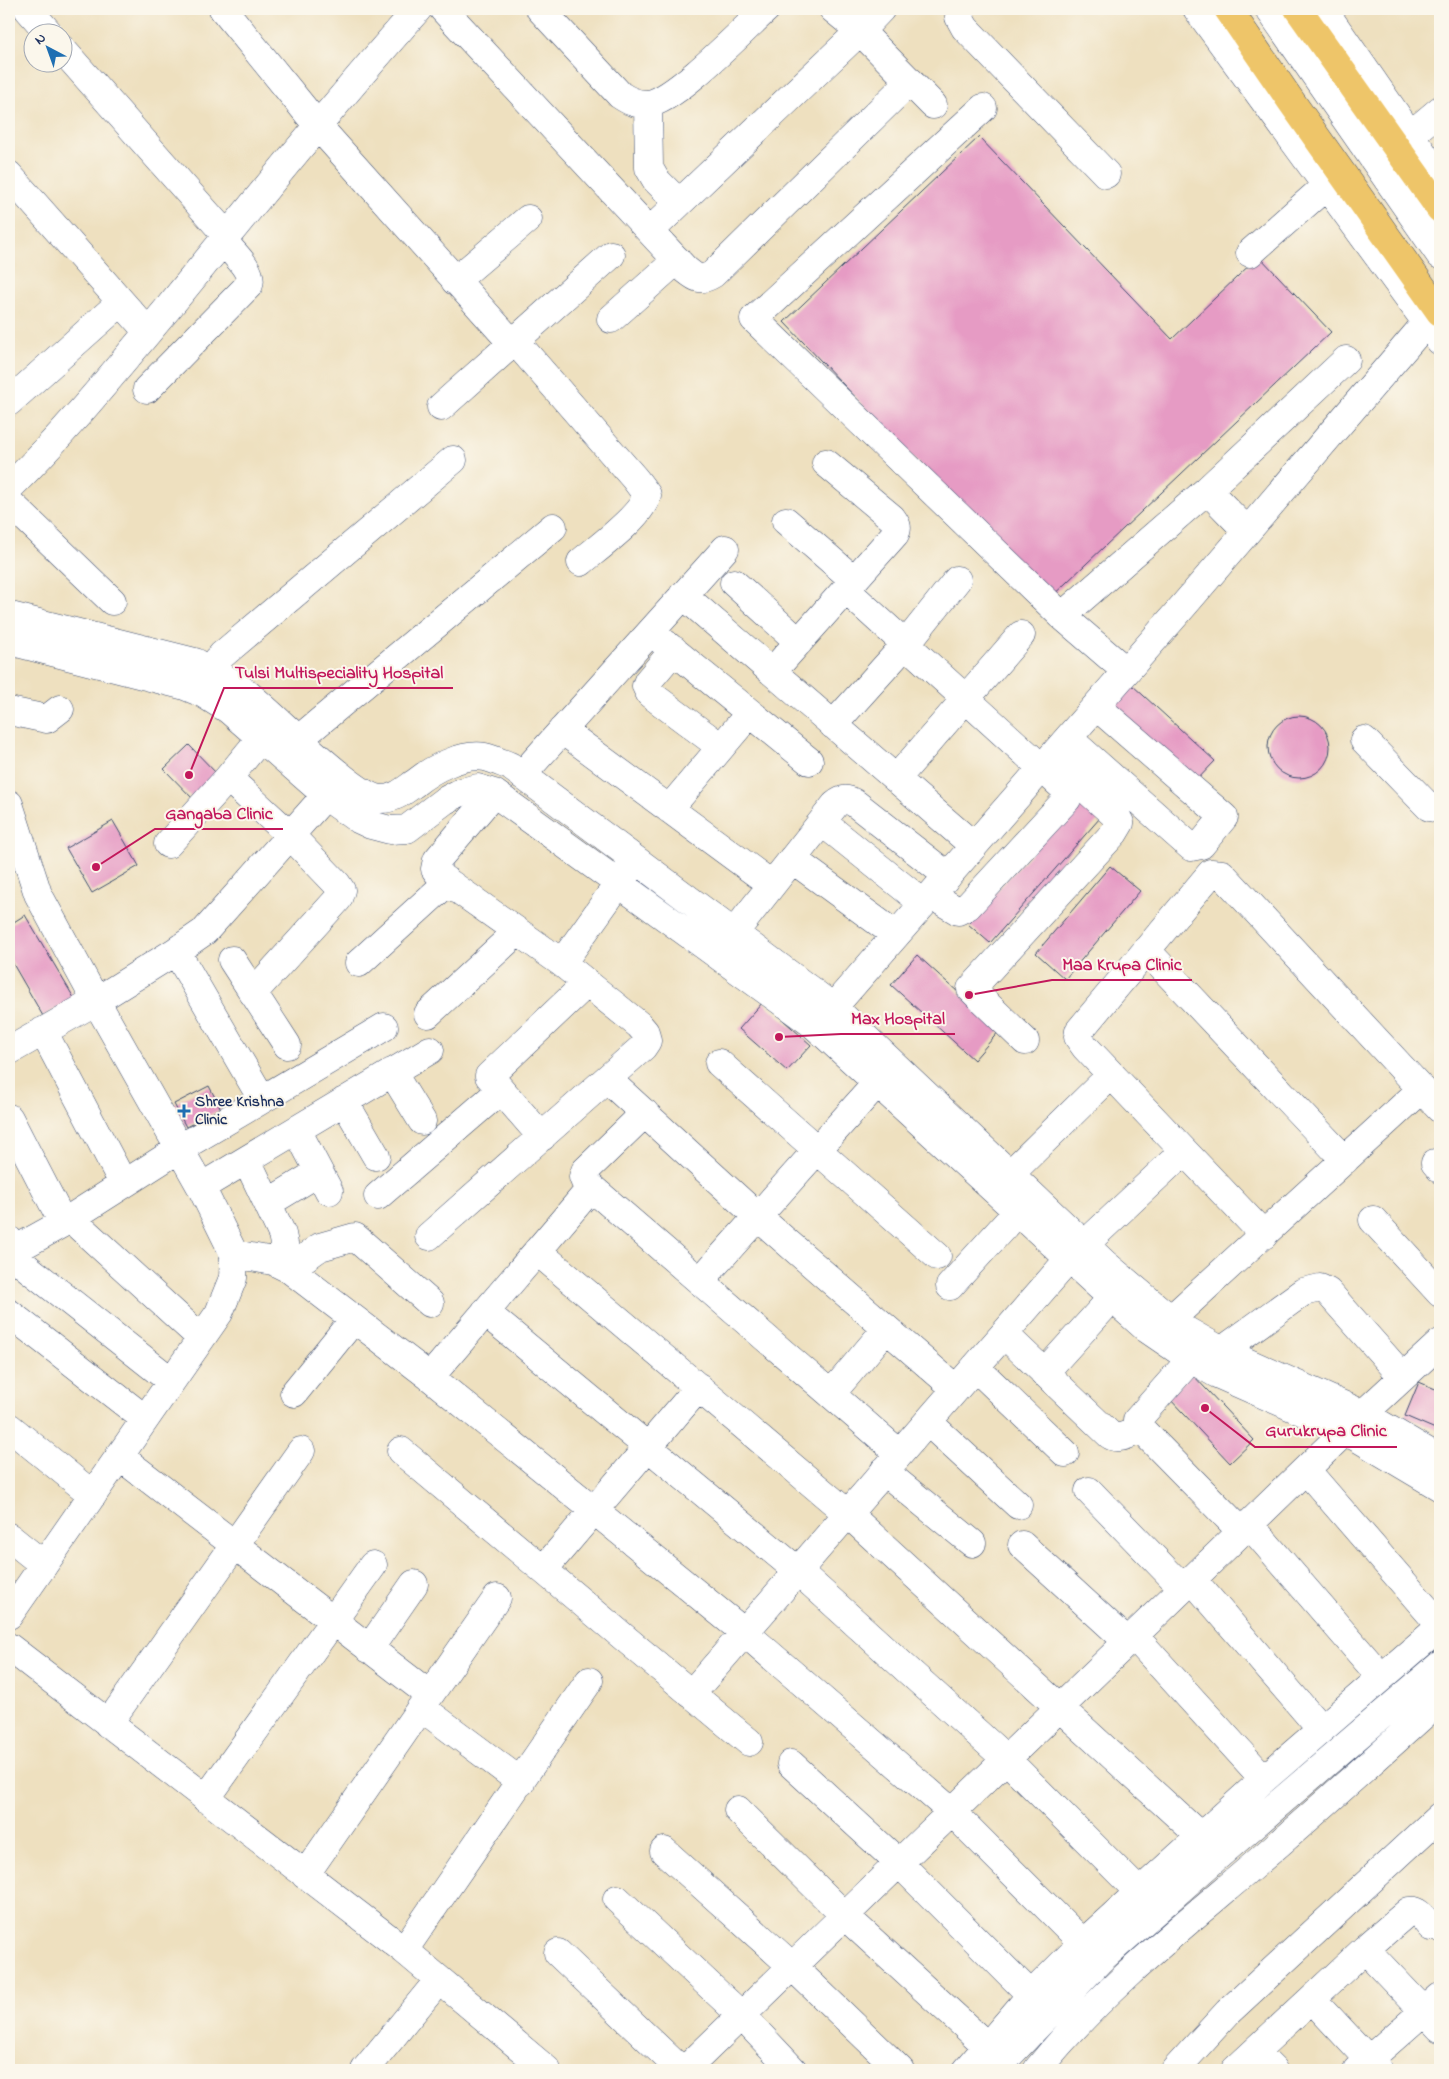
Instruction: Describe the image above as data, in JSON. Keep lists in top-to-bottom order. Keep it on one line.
{"places":{"other":["Tulsi Multispeciality Hospital","Gangaba Clinic","Maa Krupa Clinic","Max Hospital","Gurukrupa Clinic"],"health":["Shree Krishna Clinic"]},"north":"top left"}
